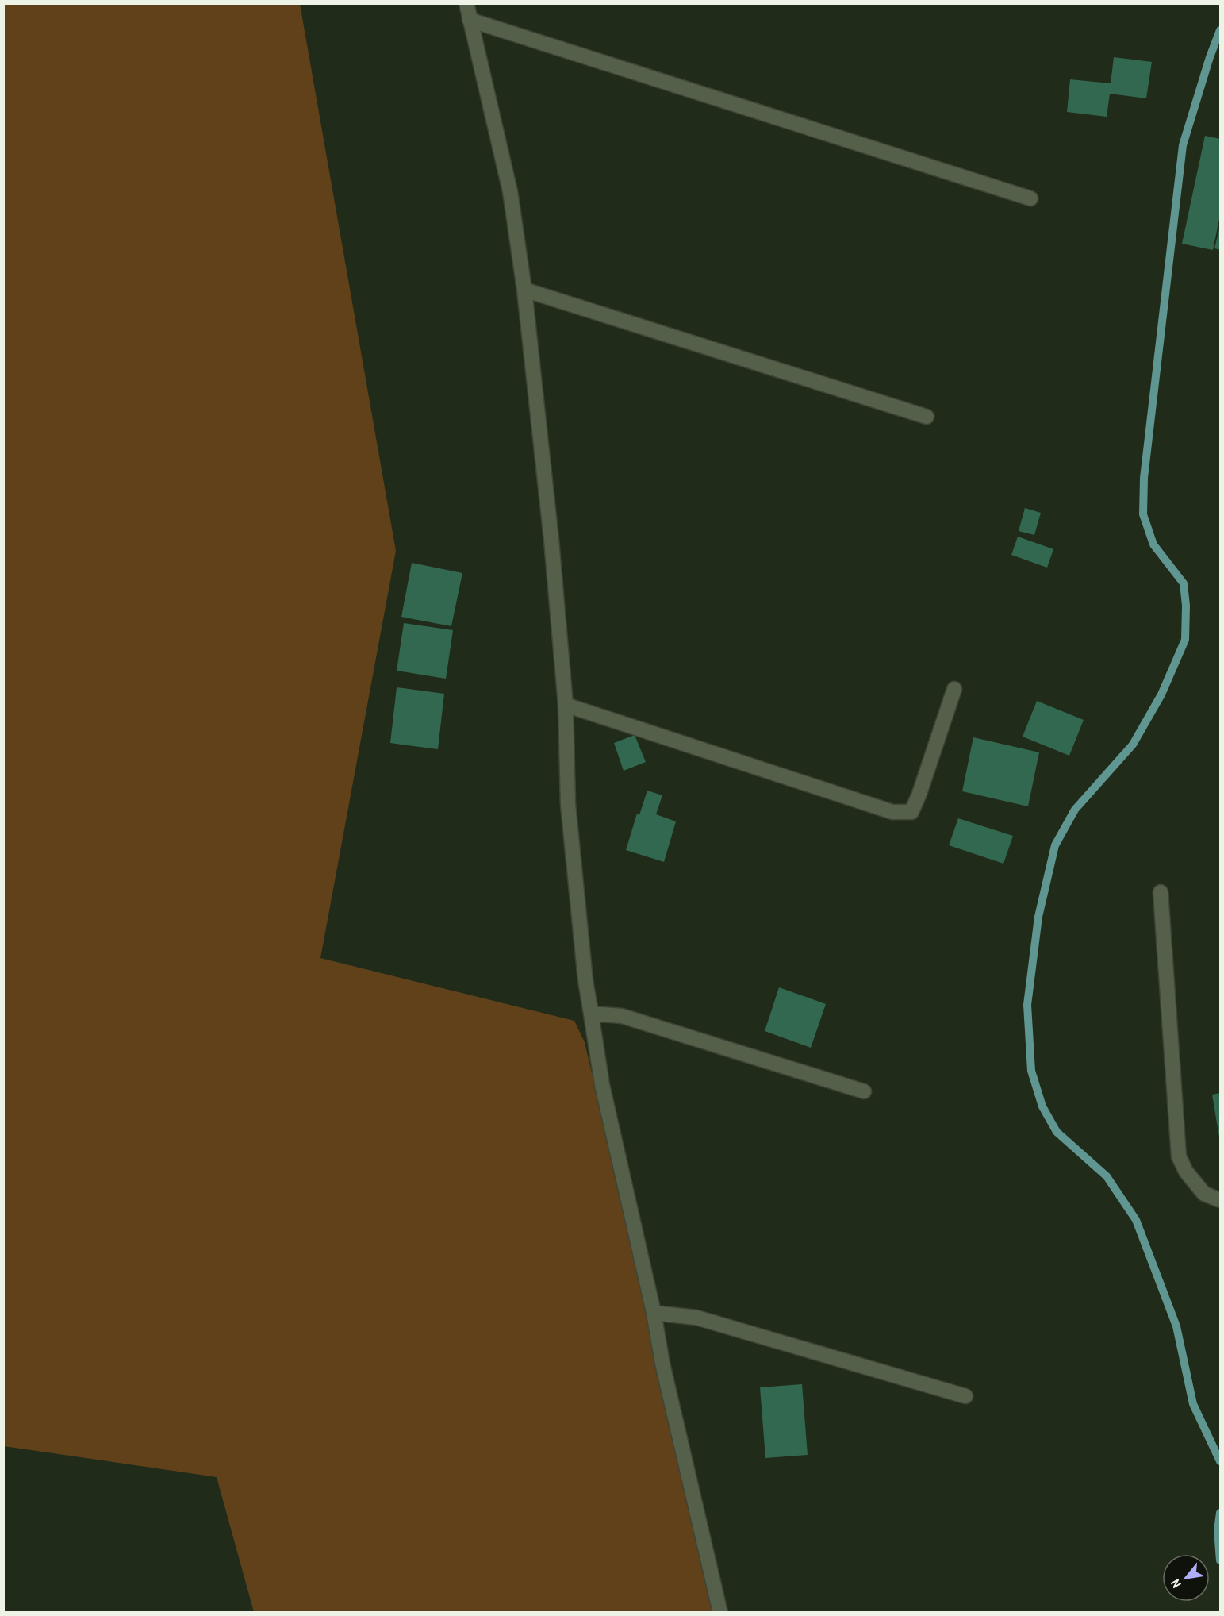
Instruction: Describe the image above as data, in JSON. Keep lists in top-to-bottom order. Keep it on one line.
{"north":"bottom left"}
